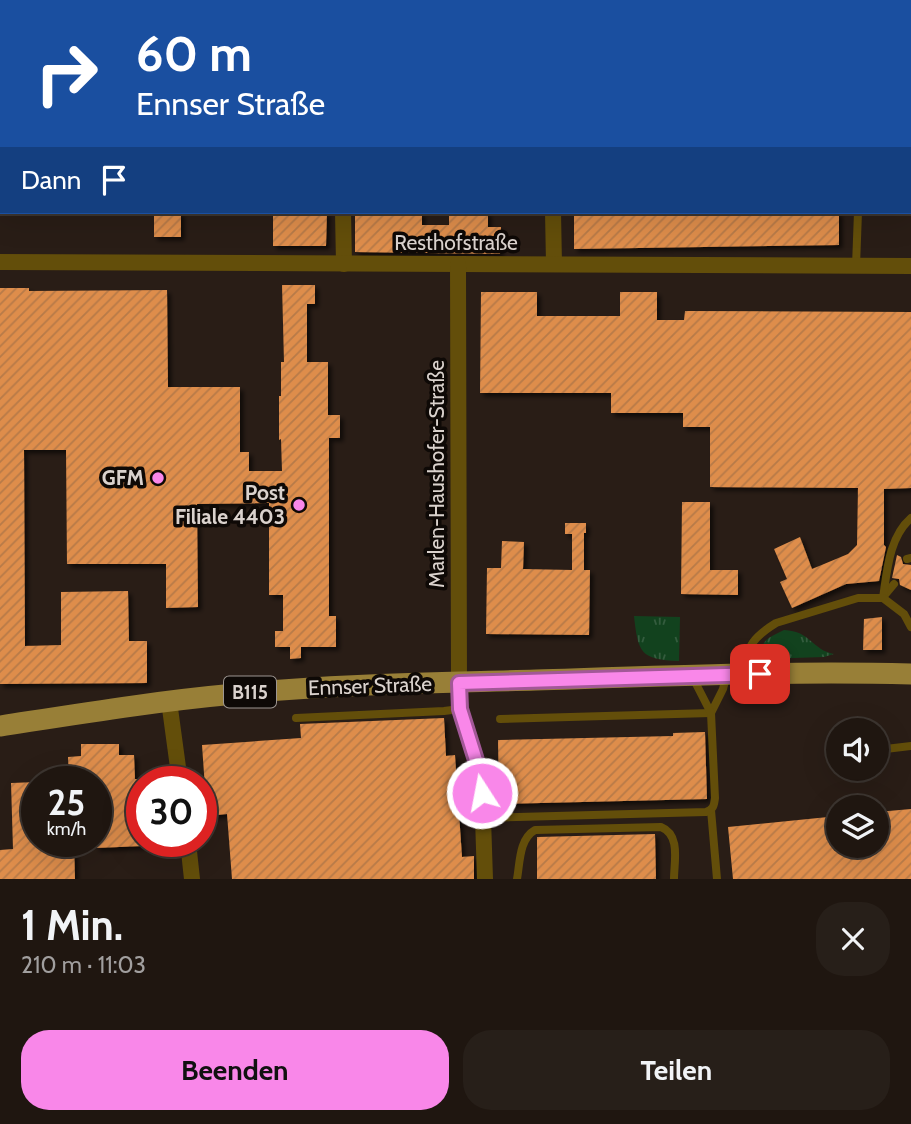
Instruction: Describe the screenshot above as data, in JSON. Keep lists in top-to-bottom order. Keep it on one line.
{"streets":{"main road":["Ennser Straße","B115"],"street":["Resthofstraße","Marlen-Haushofer-Straße"]},"crossings":[["Resthofstraße","Marlen-Haushofer-Straße"],["Marlen-Haushofer-Straße","Ennser Straße"]],"places":["GFM","Post Filiale 4403"],"page":{"turn":["60 m","Ennser Straße"],"then":"Dann","speed":"25 km/h","limit":"30","heading":["1 Min.","210 m · 11:03"],"buttons":["Beenden","Teilen"]}}
